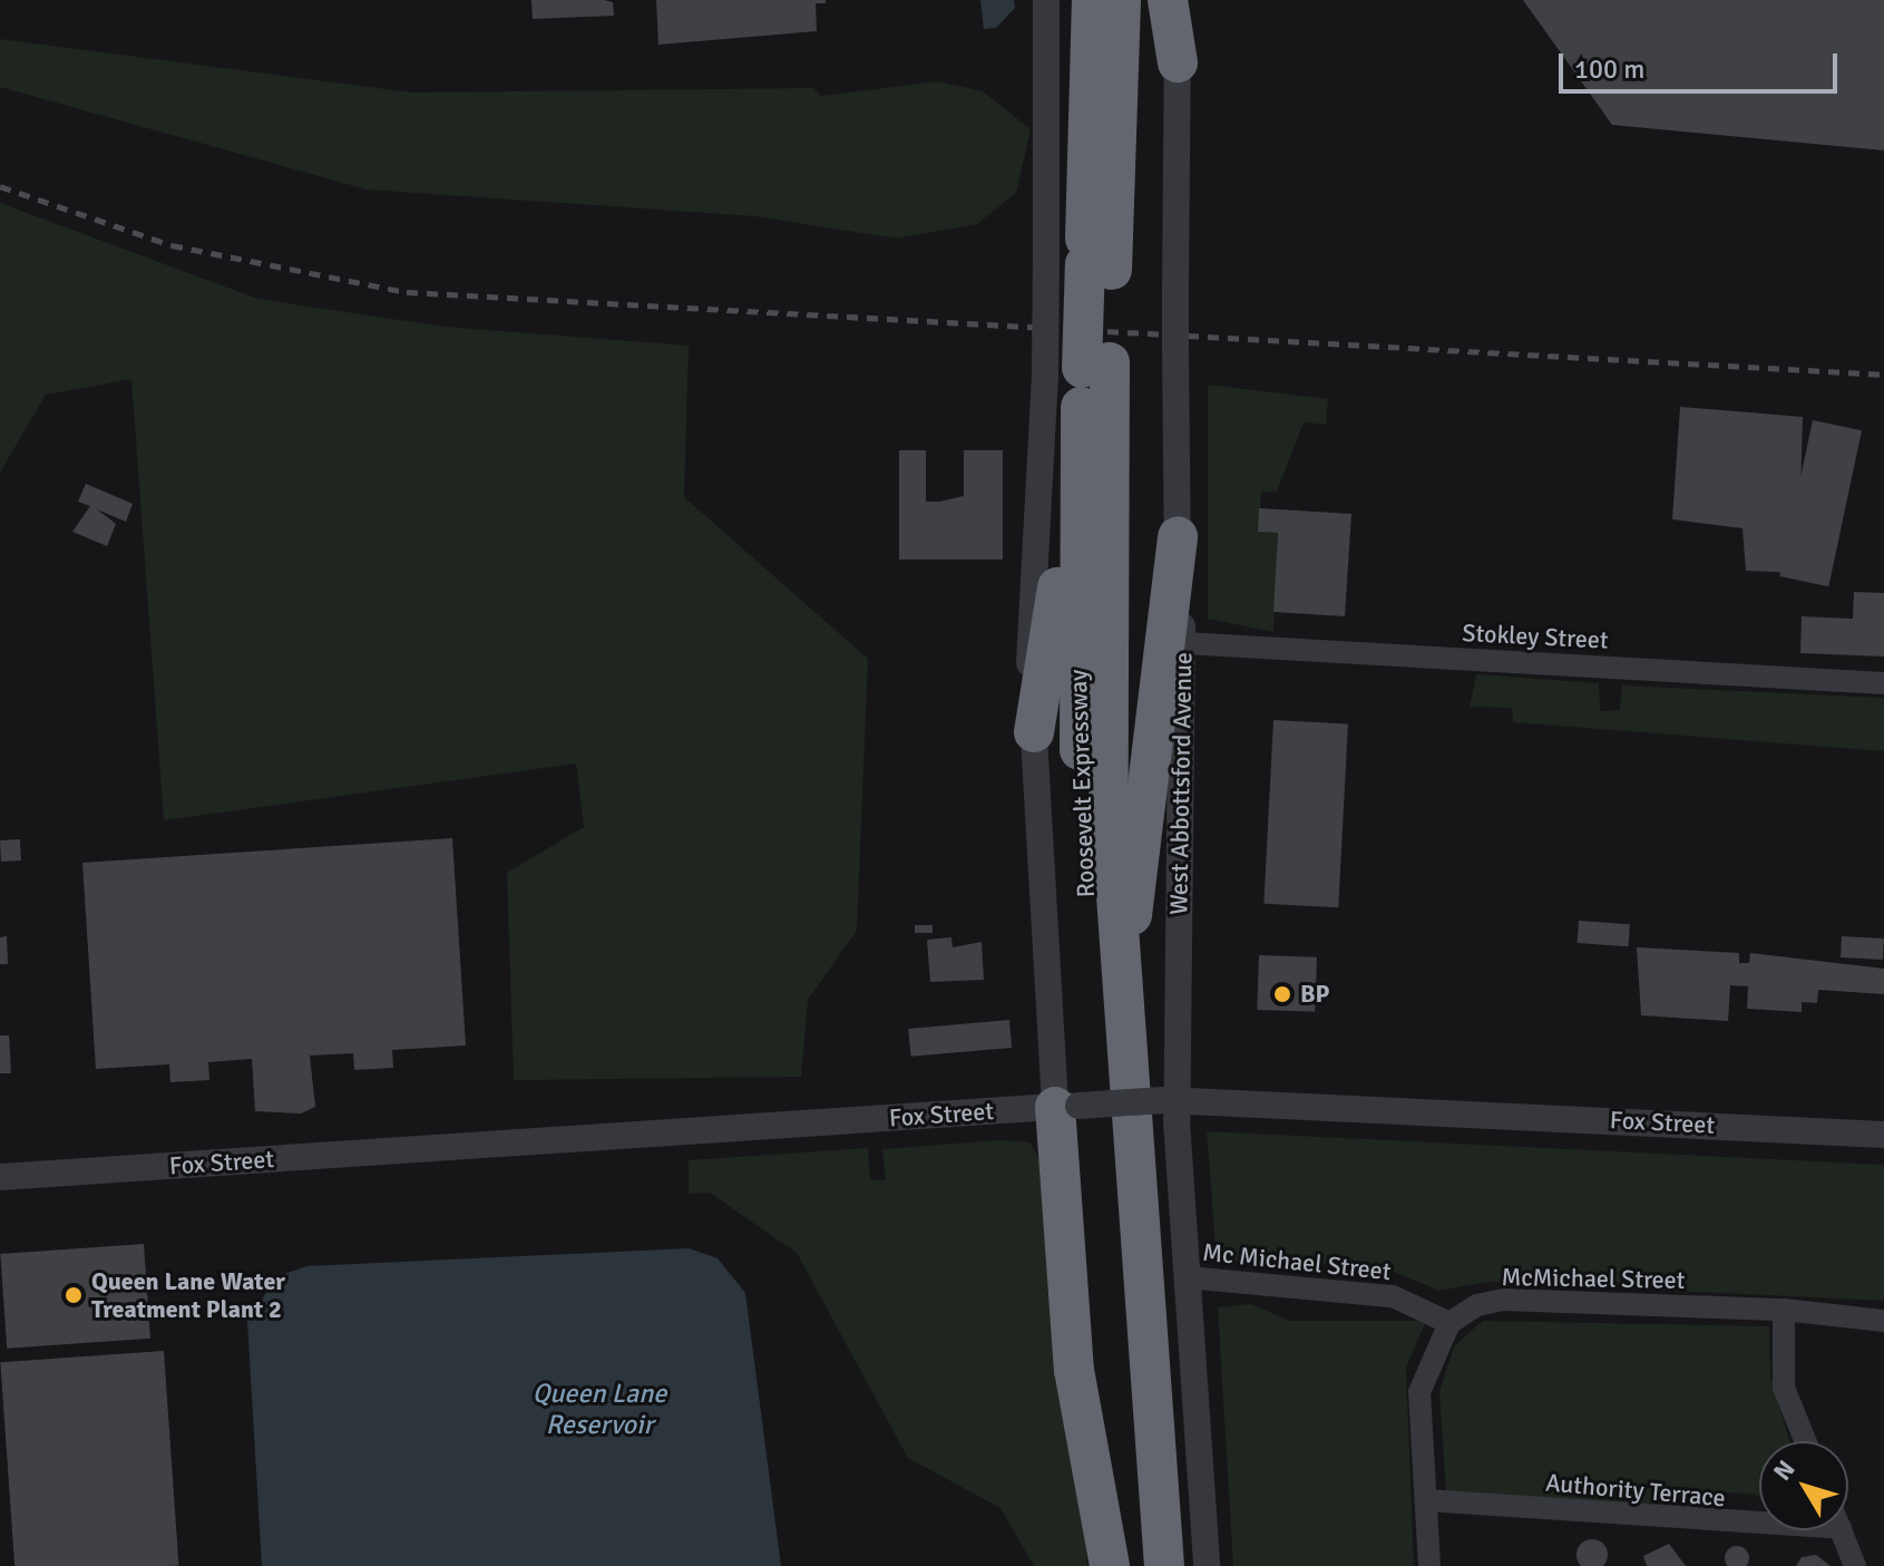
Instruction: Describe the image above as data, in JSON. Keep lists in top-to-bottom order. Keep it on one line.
{"streets":{"highway":["Roosevelt Expressway"],"street":["Stokley Street","West Abbottsford Avenue","Fox Street","Mc Michael Street","McMichael Street","Authority Terrace"]},"crossings":[["Stokley Street","West Abbottsford Avenue"],["West Abbottsford Avenue","Fox Street"],["West Abbottsford Avenue","Mc Michael Street"],["Mc Michael Street","McMichael Street"]],"water":["Queen Lane Reservoir"],"places":["BP","Queen Lane Water Treatment Plant 2"],"scale_bar":"100 m","north":"top left"}
